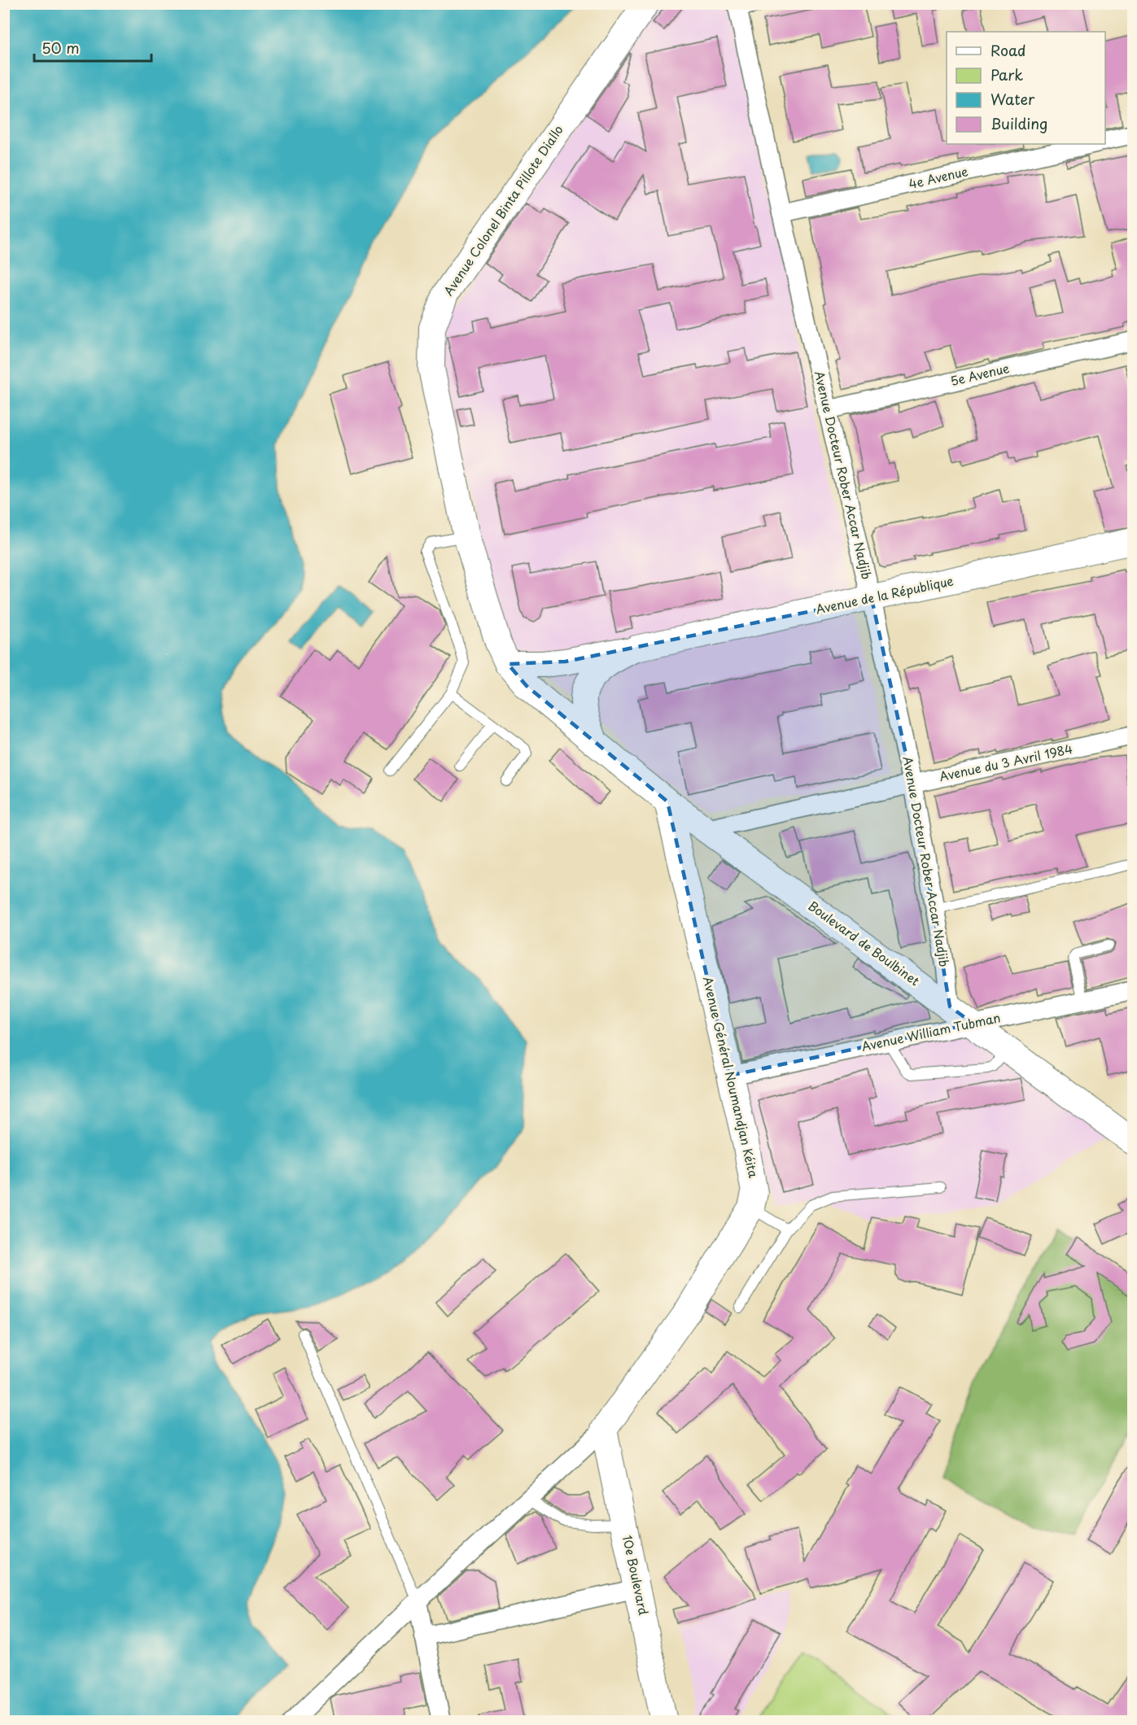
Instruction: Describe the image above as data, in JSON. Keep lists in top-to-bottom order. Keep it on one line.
{"streets":{"main road":["Avenue Colonel Binta Pillote Diallo","Avenue de la République","Boulevard de Boulbinet","Avenue Général Noumandjan Kéita","10e Boulevard"],"street":["4e Avenue","5e Avenue","Avenue Docteur Rober Accar Nadjib","Avenue du 3 Avril 1984","Avenue William Tubman"]},"crossings":[["4e Avenue","Avenue Docteur Rober Accar Nadjib"],["Avenue Colonel Binta Pillote Diallo","Avenue de la République"],["Avenue Colonel Binta Pillote Diallo","Boulevard de Boulbinet"],["5e Avenue","Avenue Docteur Rober Accar Nadjib"],["Avenue Docteur Rober Accar Nadjib","Avenue de la République"],["Avenue Docteur Rober Accar Nadjib","Avenue du 3 Avril 1984"],["Avenue Docteur Rober Accar Nadjib","Boulevard de Boulbinet"],["Avenue de la République","Boulevard de Boulbinet"],["Avenue du 3 Avril 1984","Boulevard de Boulbinet"],["Boulevard de Boulbinet","Avenue William Tubman"],["Boulevard de Boulbinet","Avenue Général Noumandjan Kéita"],["Avenue William Tubman","Avenue Général Noumandjan Kéita"],["Avenue Général Noumandjan Kéita","10e Boulevard"]],"legend":["Road","Park","Water","Building"],"scale_bar":"50 m"}
